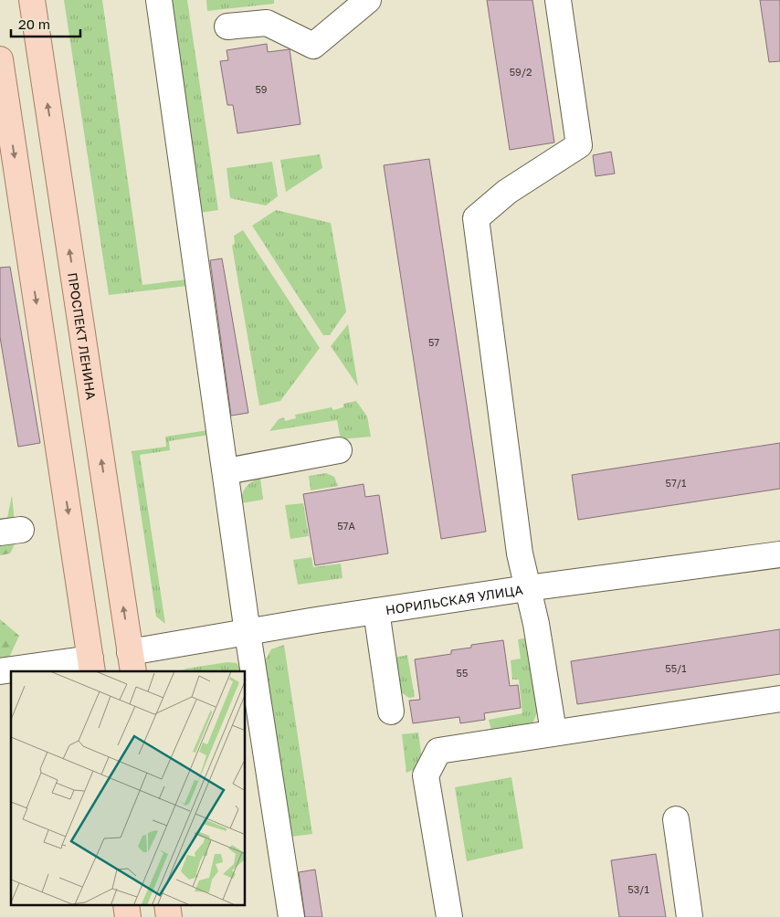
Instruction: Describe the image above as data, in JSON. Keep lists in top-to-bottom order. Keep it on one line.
{"streets":{"main road":["ПРОСПЕКТ ЛЕНИНА"],"street":["НОРИЛЬСКАЯ УЛИЦА"]},"crossings":[["ПРОСПЕКТ ЛЕНИНА","НОРИЛЬСКАЯ УЛИЦА"]],"house_numbers":["59/2","59","57","57/1","57А","55/1","55","53/1"],"scale_bar":"20 m"}
